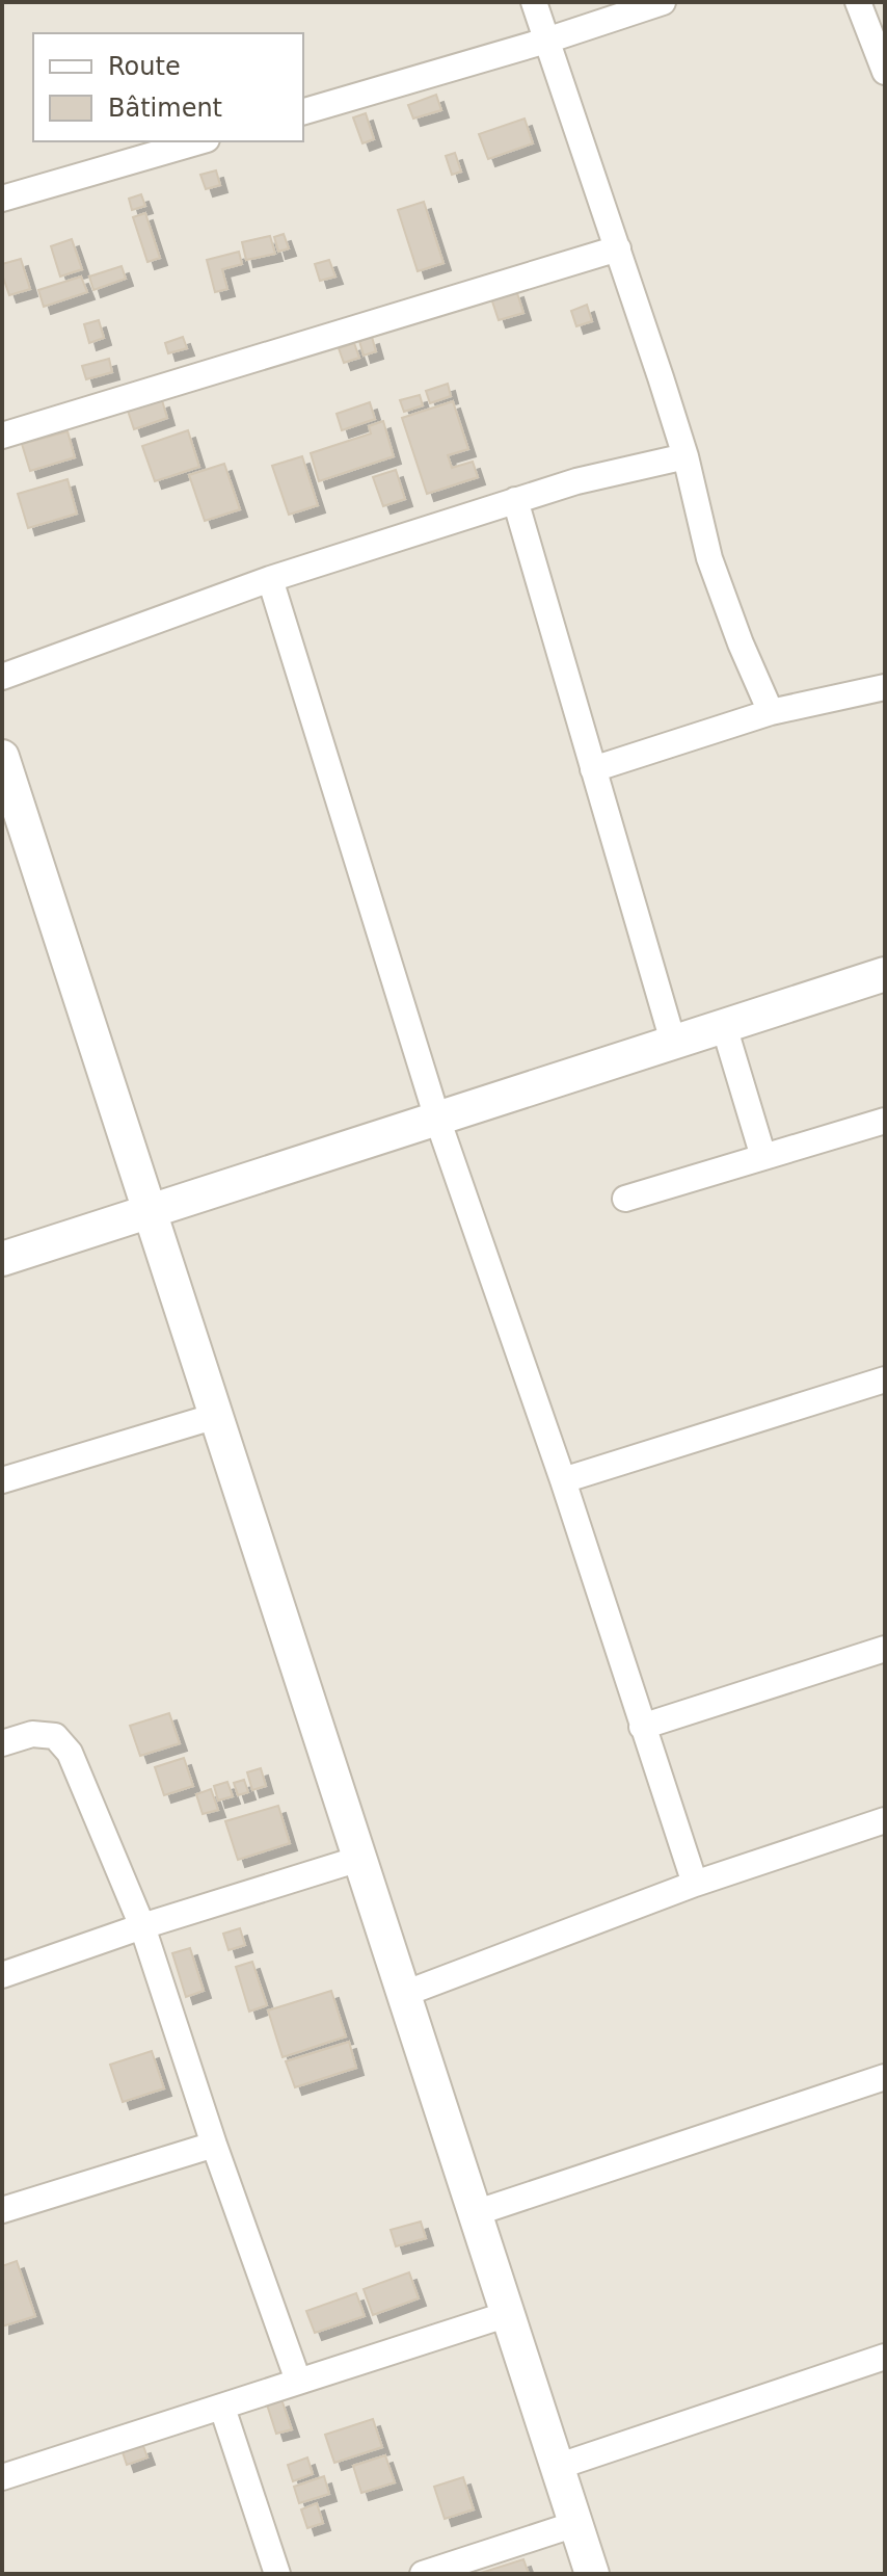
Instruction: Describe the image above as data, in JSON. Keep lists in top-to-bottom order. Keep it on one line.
{"legend":["Route","Bâtiment"]}
